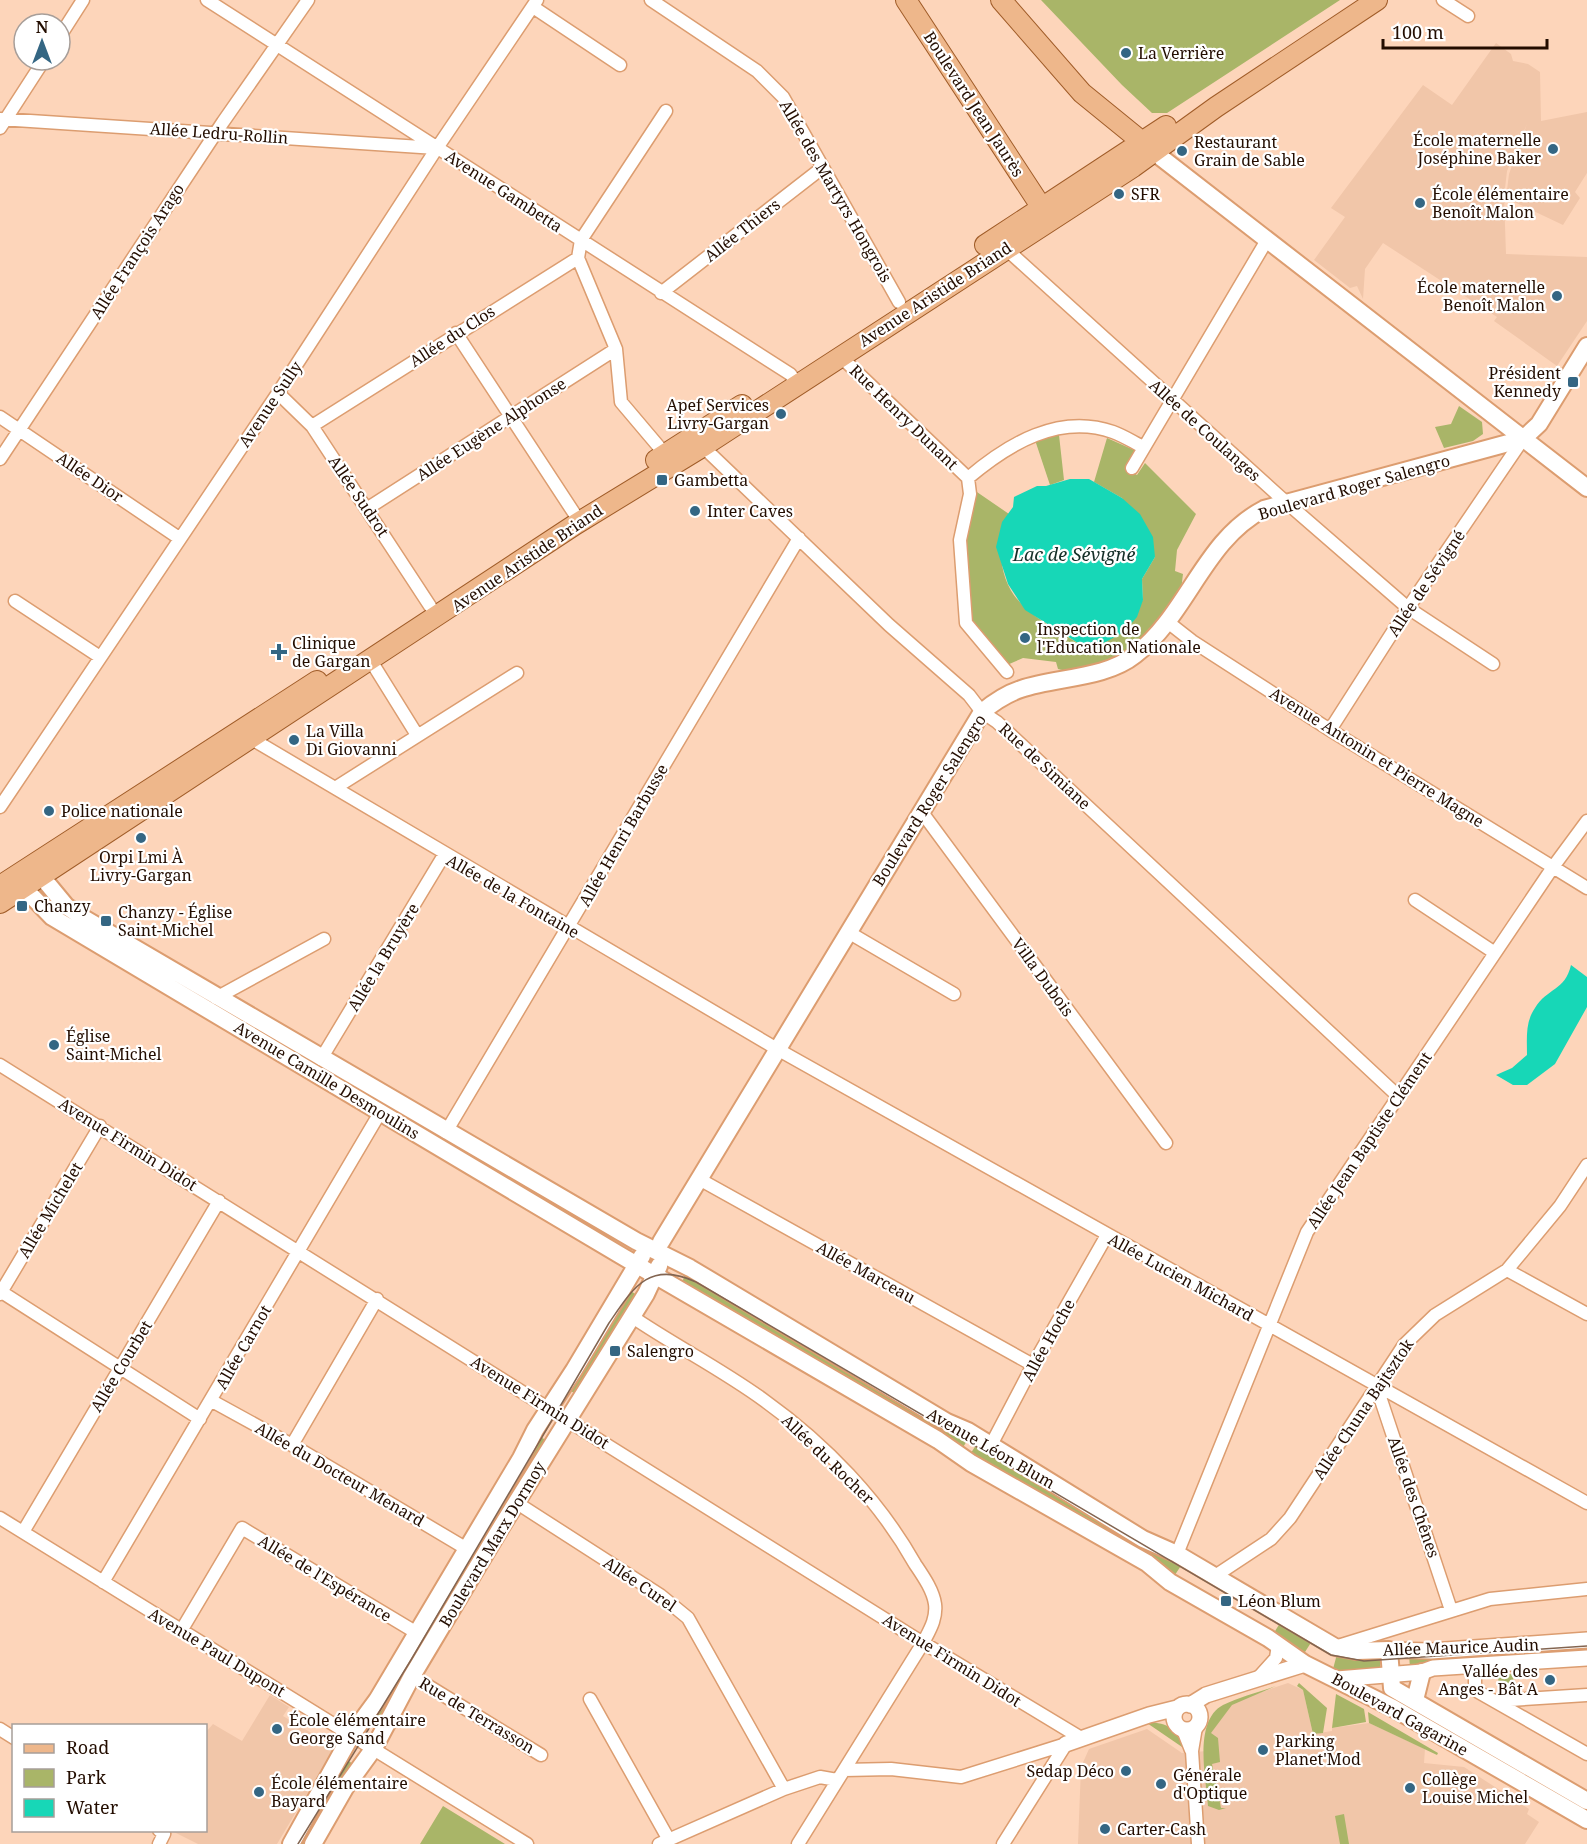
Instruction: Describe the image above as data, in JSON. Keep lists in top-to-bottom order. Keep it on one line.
{"streets":{"main road":["Boulevard Jean Jaurès","Avenue Aristide Briand","Boulevard Roger Salengro","Avenue Camille Desmoulins","Avenue Léon Blum","Boulevard Marx Dormoy","Allée Maurice Audin","Boulevard Gagarine"],"street":["Allée Ledru-Rollin","Avenue Gambetta","Allée des Martyrs Hongrois","Allée Thiers","Allée François Arago","Allée du Clos","Avenue Sully","Rue Henry Dunant","Allée Eugène Alphonse","Allée de Coulanges","Allée Dior","Allée Sudrot","Allée de Sévigné","Avenue Antonin et Pierre Magne","Rue de Simiane","Allée Henri Barbusse","Allée de la Fontaine","Allée la Bruyère","Villa Dubois","Allée Jean Baptiste Clément","Avenue Firmin Didot","Allée Michelet","Allée Marceau","Allée Lucien Michard","Allée Hoche","Allée Carnot","Allée Courbet","Allée Chuna Bajtsztok","Allée du Rocher","Allée du Docteur Menard","Allée des Chênes","Allée de l'Espérance","Allée Curel","Avenue Paul Dupont","Rue de Terrasson"]},"crossings":[["Boulevard Jean Jaurès","Avenue Aristide Briand"],["Allée Ledru-Rollin","Avenue Gambetta"],["Allée Ledru-Rollin","Allée François Arago"],["Allée Ledru-Rollin","Avenue Sully"],["Avenue Gambetta","Allée Thiers"],["Avenue Gambetta","Allée François Arago"],["Avenue Gambetta","Avenue Aristide Briand"],["Avenue Gambetta","Avenue Sully"],["Allée des Martyrs Hongrois","Allée Thiers"],["Allée des Martyrs Hongrois","Avenue Aristide Briand"],["Allée François Arago","Allée Dior"],["Avenue Aristide Briand","Rue Henry Dunant"],["Avenue Aristide Briand","Allée de Coulanges"],["Avenue Aristide Briand","Allée Sudrot"],["Avenue Aristide Briand","Rue de Simiane"],["Avenue Aristide Briand","Allée de la Fontaine"],["Avenue Aristide Briand","Avenue Camille Desmoulins"],["Allée du Clos","Allée Sudrot"],["Avenue Sully","Allée Dior"],["Avenue Sully","Allée Sudrot"],["Allée Eugène Alphonse","Allée Sudrot"],["Allée de Coulanges","Boulevard Roger Salengro"],["Allée de Coulanges","Allée de Sévigné"],["Boulevard Roger Salengro","Allée de Sévigné"],["Boulevard Roger Salengro","Avenue Antonin et Pierre Magne"],["Boulevard Roger Salengro","Rue de Simiane"],["Boulevard Roger Salengro","Allée de la Fontaine"],["Boulevard Roger Salengro","Villa Dubois"],["Boulevard Roger Salengro","Avenue Camille Desmoulins"],["Boulevard Roger Salengro","Allée Marceau"],["Boulevard Roger Salengro","Allée Lucien Michard"],["Boulevard Roger Salengro","Avenue Léon Blum"],["Boulevard Roger Salengro","Boulevard Marx Dormoy"],["Allée de Sévigné","Avenue Antonin et Pierre Magne"],["Avenue Antonin et Pierre Magne","Allée Jean Baptiste Clément"],["Rue de Simiane","Allée Henri Barbusse"],["Rue de Simiane","Allée Jean Baptiste Clément"],["Allée Henri Barbusse","Allée de la Fontaine"],["Allée Henri Barbusse","Avenue Camille Desmoulins"],["Allée de la Fontaine","Allée la Bruyère"],["Allée de la Fontaine","Allée Lucien Michard"],["Allée la Bruyère","Avenue Camille Desmoulins"],["Avenue Camille Desmoulins","Allée Carnot"],["Avenue Camille Desmoulins","Avenue Léon Blum"],["Avenue Camille Desmoulins","Boulevard Marx Dormoy"],["Allée Jean Baptiste Clément","Allée Lucien Michard"],["Allée Jean Baptiste Clément","Avenue Léon Blum"],["Avenue Firmin Didot","Allée Michelet"],["Avenue Firmin Didot","Allée Carnot"],["Avenue Firmin Didot","Allée Courbet"],["Avenue Firmin Didot","Allée du Rocher"],["Avenue Firmin Didot","Boulevard Marx Dormoy"],["Allée Marceau","Allée Hoche"],["Allée Lucien Michard","Allée Hoche"],["Allée Lucien Michard","Allée Chuna Bajtsztok"],["Allée Lucien Michard","Allée des Chênes"],["Allée Hoche","Avenue Léon Blum"],["Allée Carnot","Allée du Docteur Menard"],["Allée Carnot","Avenue Paul Dupont"],["Allée Courbet","Avenue Paul Dupont"],["Allée Chuna Bajtsztok","Avenue Léon Blum"],["Allée Chuna Bajtsztok","Allée des Chênes"],["Avenue Léon Blum","Boulevard Marx Dormoy"],["Avenue Léon Blum","Allée Maurice Audin"],["Avenue Léon Blum","Boulevard Gagarine"],["Allée du Rocher","Boulevard Marx Dormoy"],["Allée du Docteur Menard","Boulevard Marx Dormoy"],["Boulevard Marx Dormoy","Allée de l'Espérance"],["Boulevard Marx Dormoy","Allée Curel"],["Boulevard Marx Dormoy","Avenue Paul Dupont"],["Boulevard Marx Dormoy","Rue de Terrasson"],["Allée de l'Espérance","Avenue Paul Dupont"],["Allée Maurice Audin","Boulevard Gagarine"]],"water":["Lac de Sévigné"],"places":{"other":["La Verrière","École maternelle Joséphine Baker","Restaurant Grain de Sable","SFR","École élémentaire Benoît Malon","École maternelle Benoît Malon","Apef Services Livry-Gargan","Inter Caves","Inspection de l'Education Nationale","La Villa Di Giovanni","Police nationale","Orpi Lmi À Livry-Gargan","Église Saint-Michel","Vallée des Anges - Bât A","École élémentaire George Sand","Parking Planet'Mod","Sedap Déco","Générale d'Optique","Collège Louise Michel","École élémentaire Bayard","Carter-Cash"],"transit":["Président Kennedy","Gambetta","Chanzy","Chanzy - Église Saint-Michel","Salengro","Léon Blum"],"health":["Clinique de Gargan"]},"legend":["Road","Park","Water"],"scale_bar":"100 m","north":"top"}
